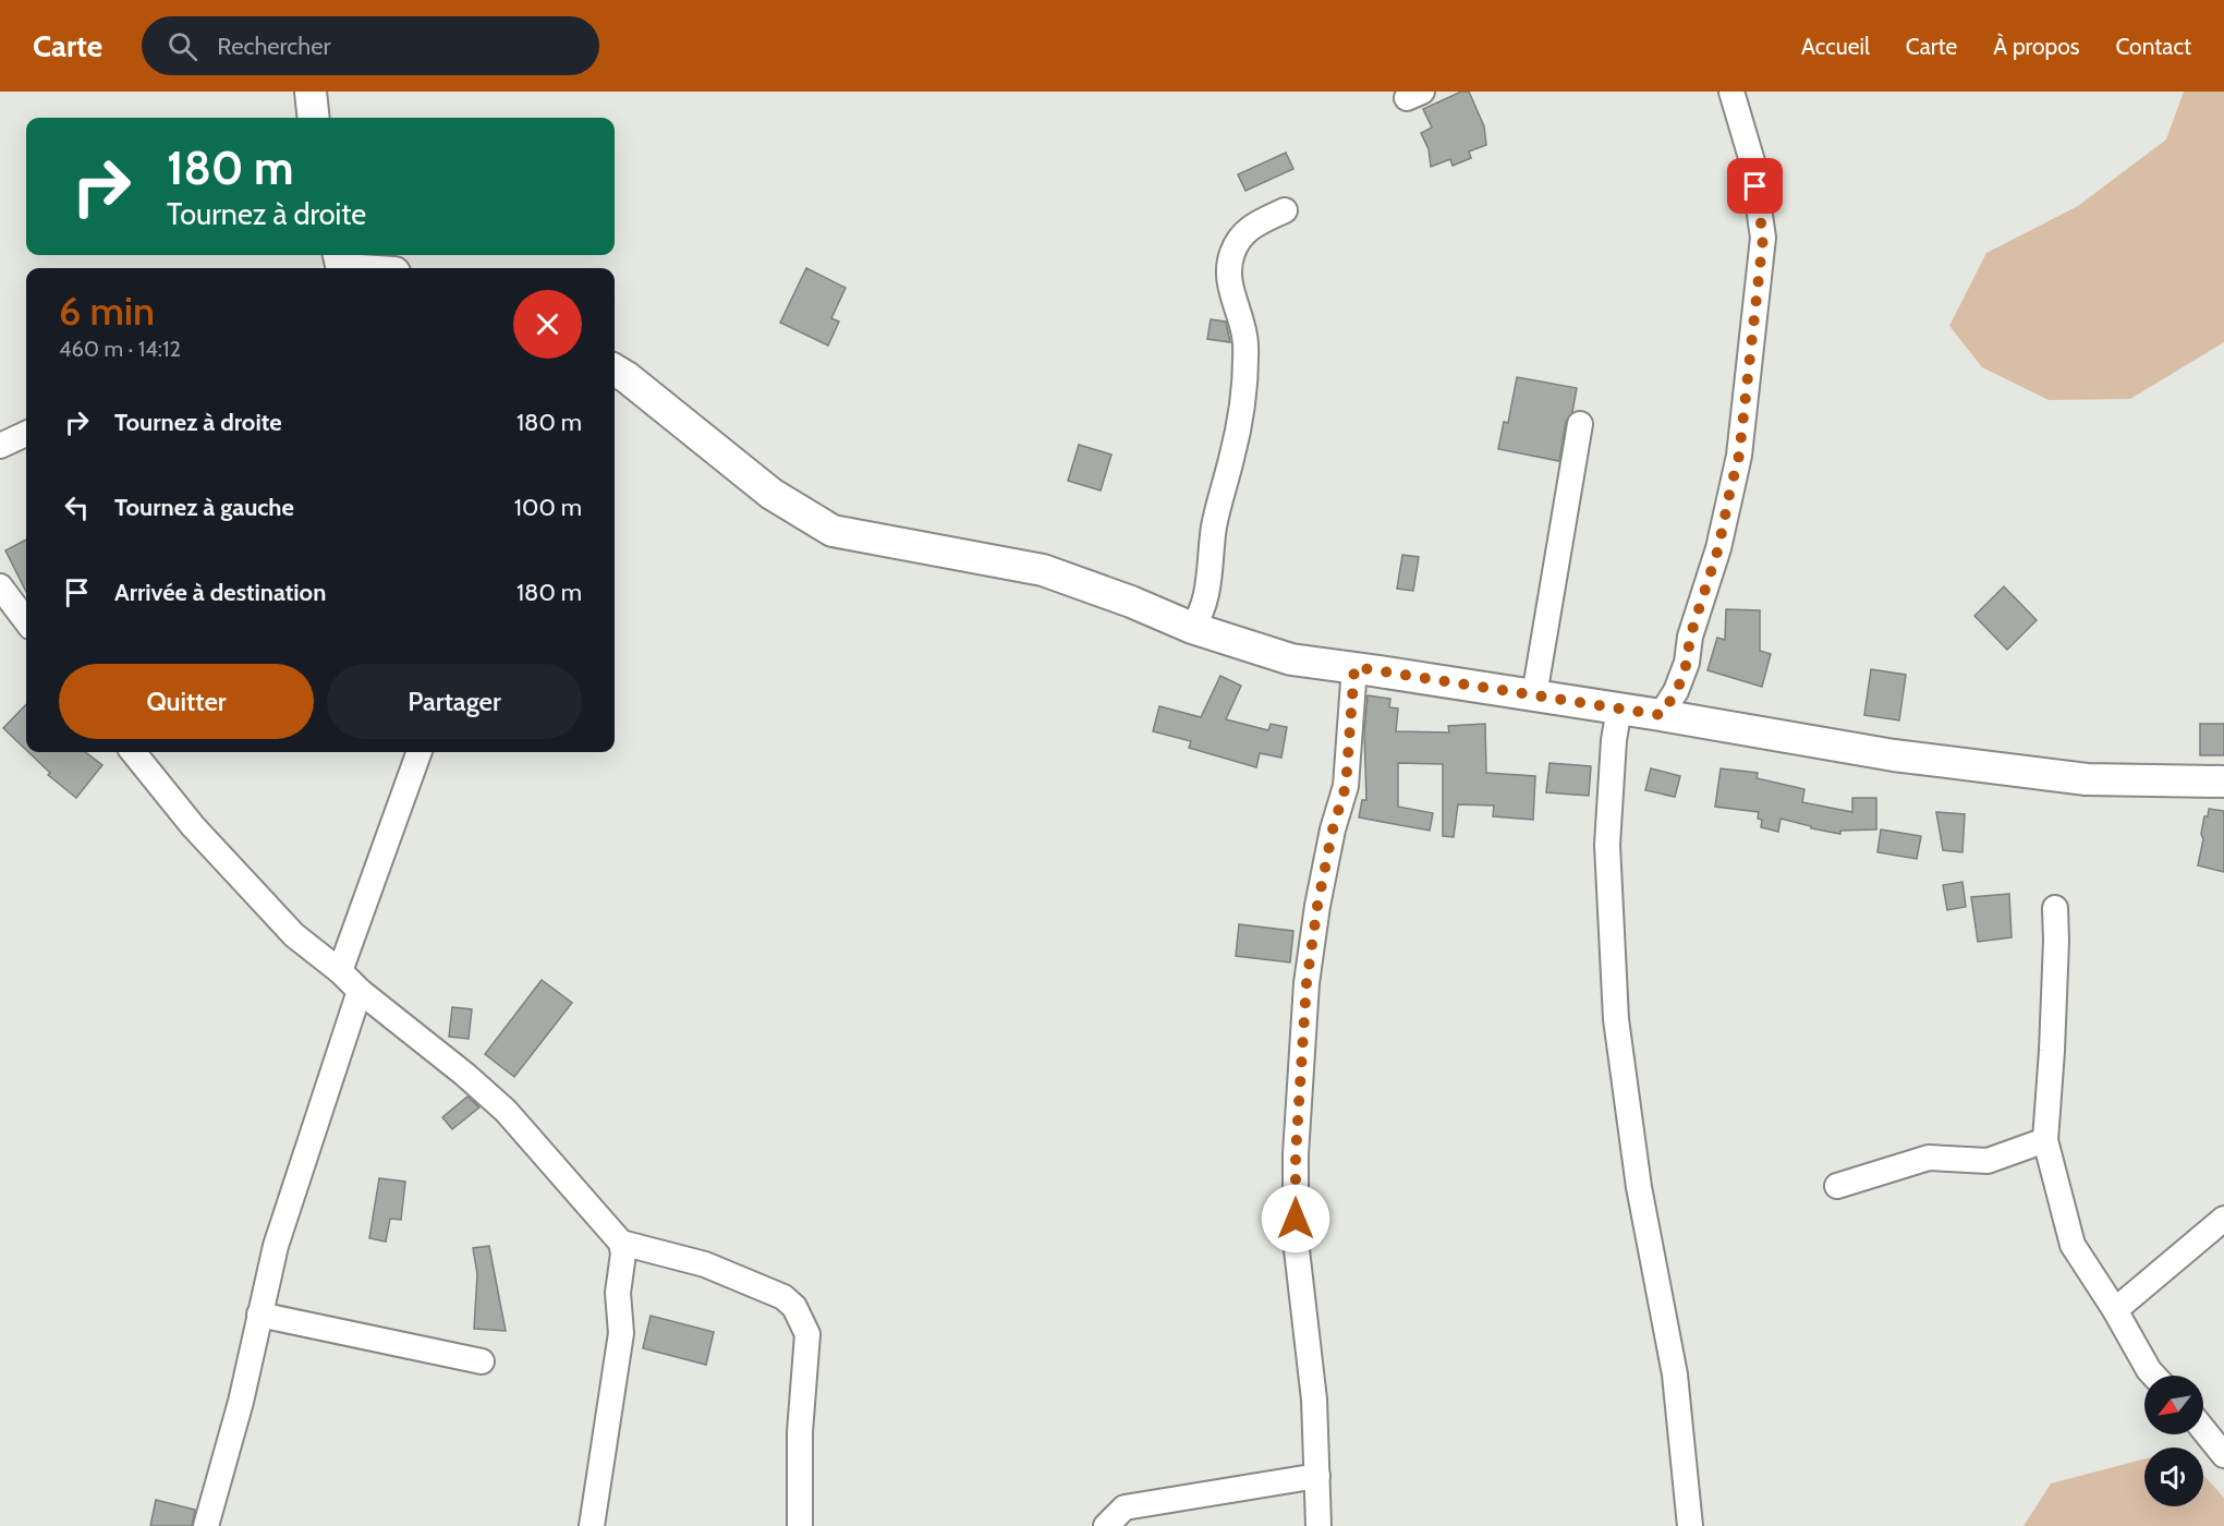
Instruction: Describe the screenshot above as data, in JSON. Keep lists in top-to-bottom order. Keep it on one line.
{"north":"bottom left","page":{"header":"Carte","search":"Rechercher","nav":["Accueil","Carte","À propos","Contact"],"turn":["180 m","Tournez à droite"],"heading":["6 min","460 m · 14:12"],"list":[{"name":"Tournez à droite","value":"180 m"},{"name":"Tournez à gauche","value":"100 m"},{"name":"Arrivée à destination","value":"180 m"}],"buttons":["Quitter","Partager"]}}
